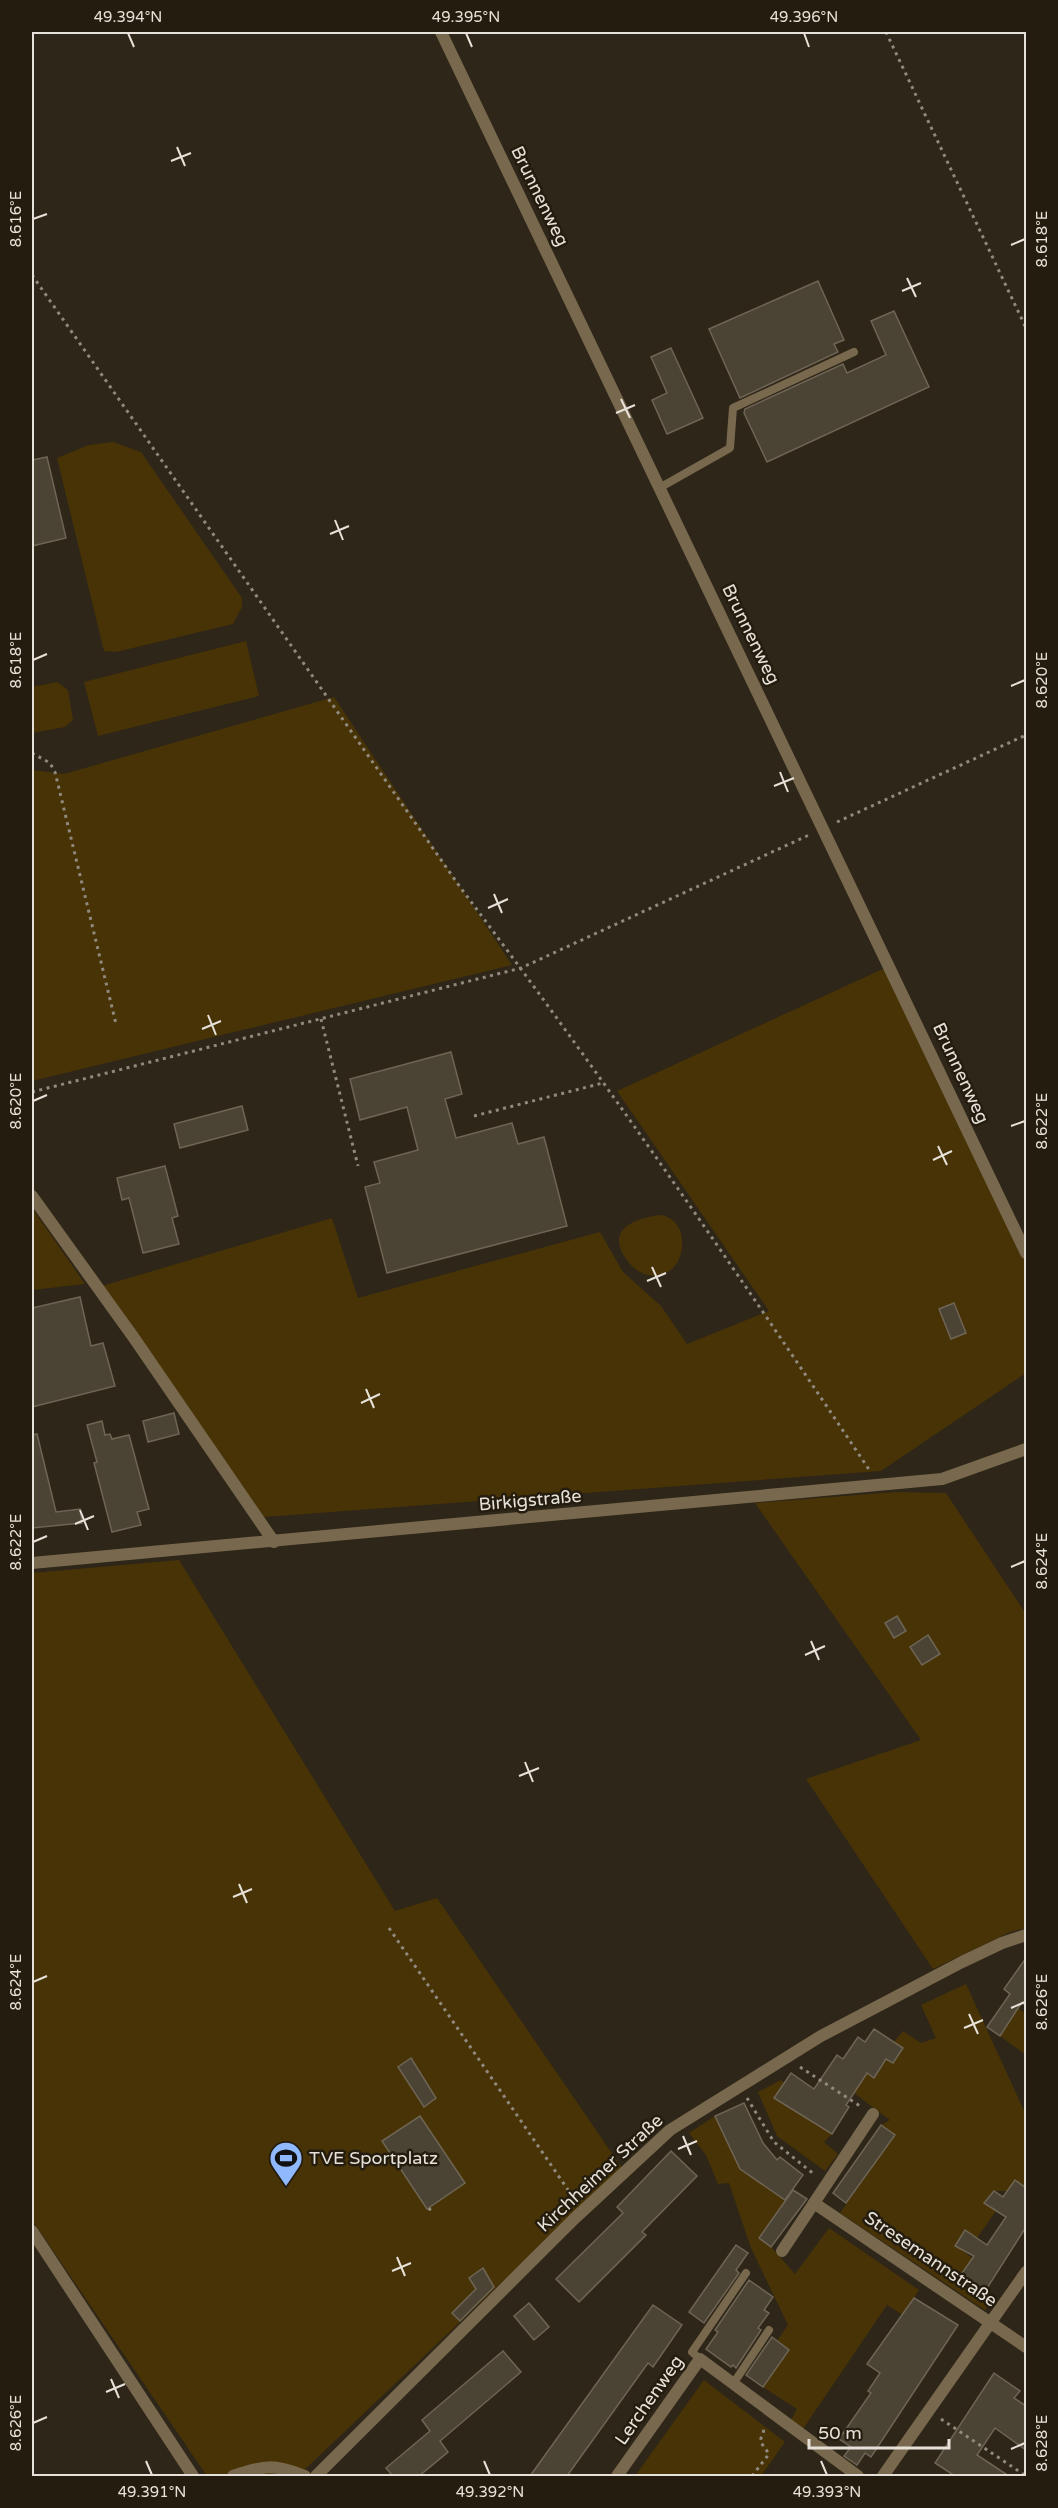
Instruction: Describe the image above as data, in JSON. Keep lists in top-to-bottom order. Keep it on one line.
{"streets":{"street":["Brunnenweg","Birkigstraße","Kirchheimer Straße","Stresemannstraße","Lerchenweg"]},"places":{"sports":["TVE Sportplatz"]},"scale_bar":"50 m","coordinates":["49.394°N","49.395°N","49.396°N","8.616°E","8.618°E","8.620°E","8.622°E","8.624°E","8.626°E","8.628°E","49.391°N","49.392°N","49.393°N"]}
